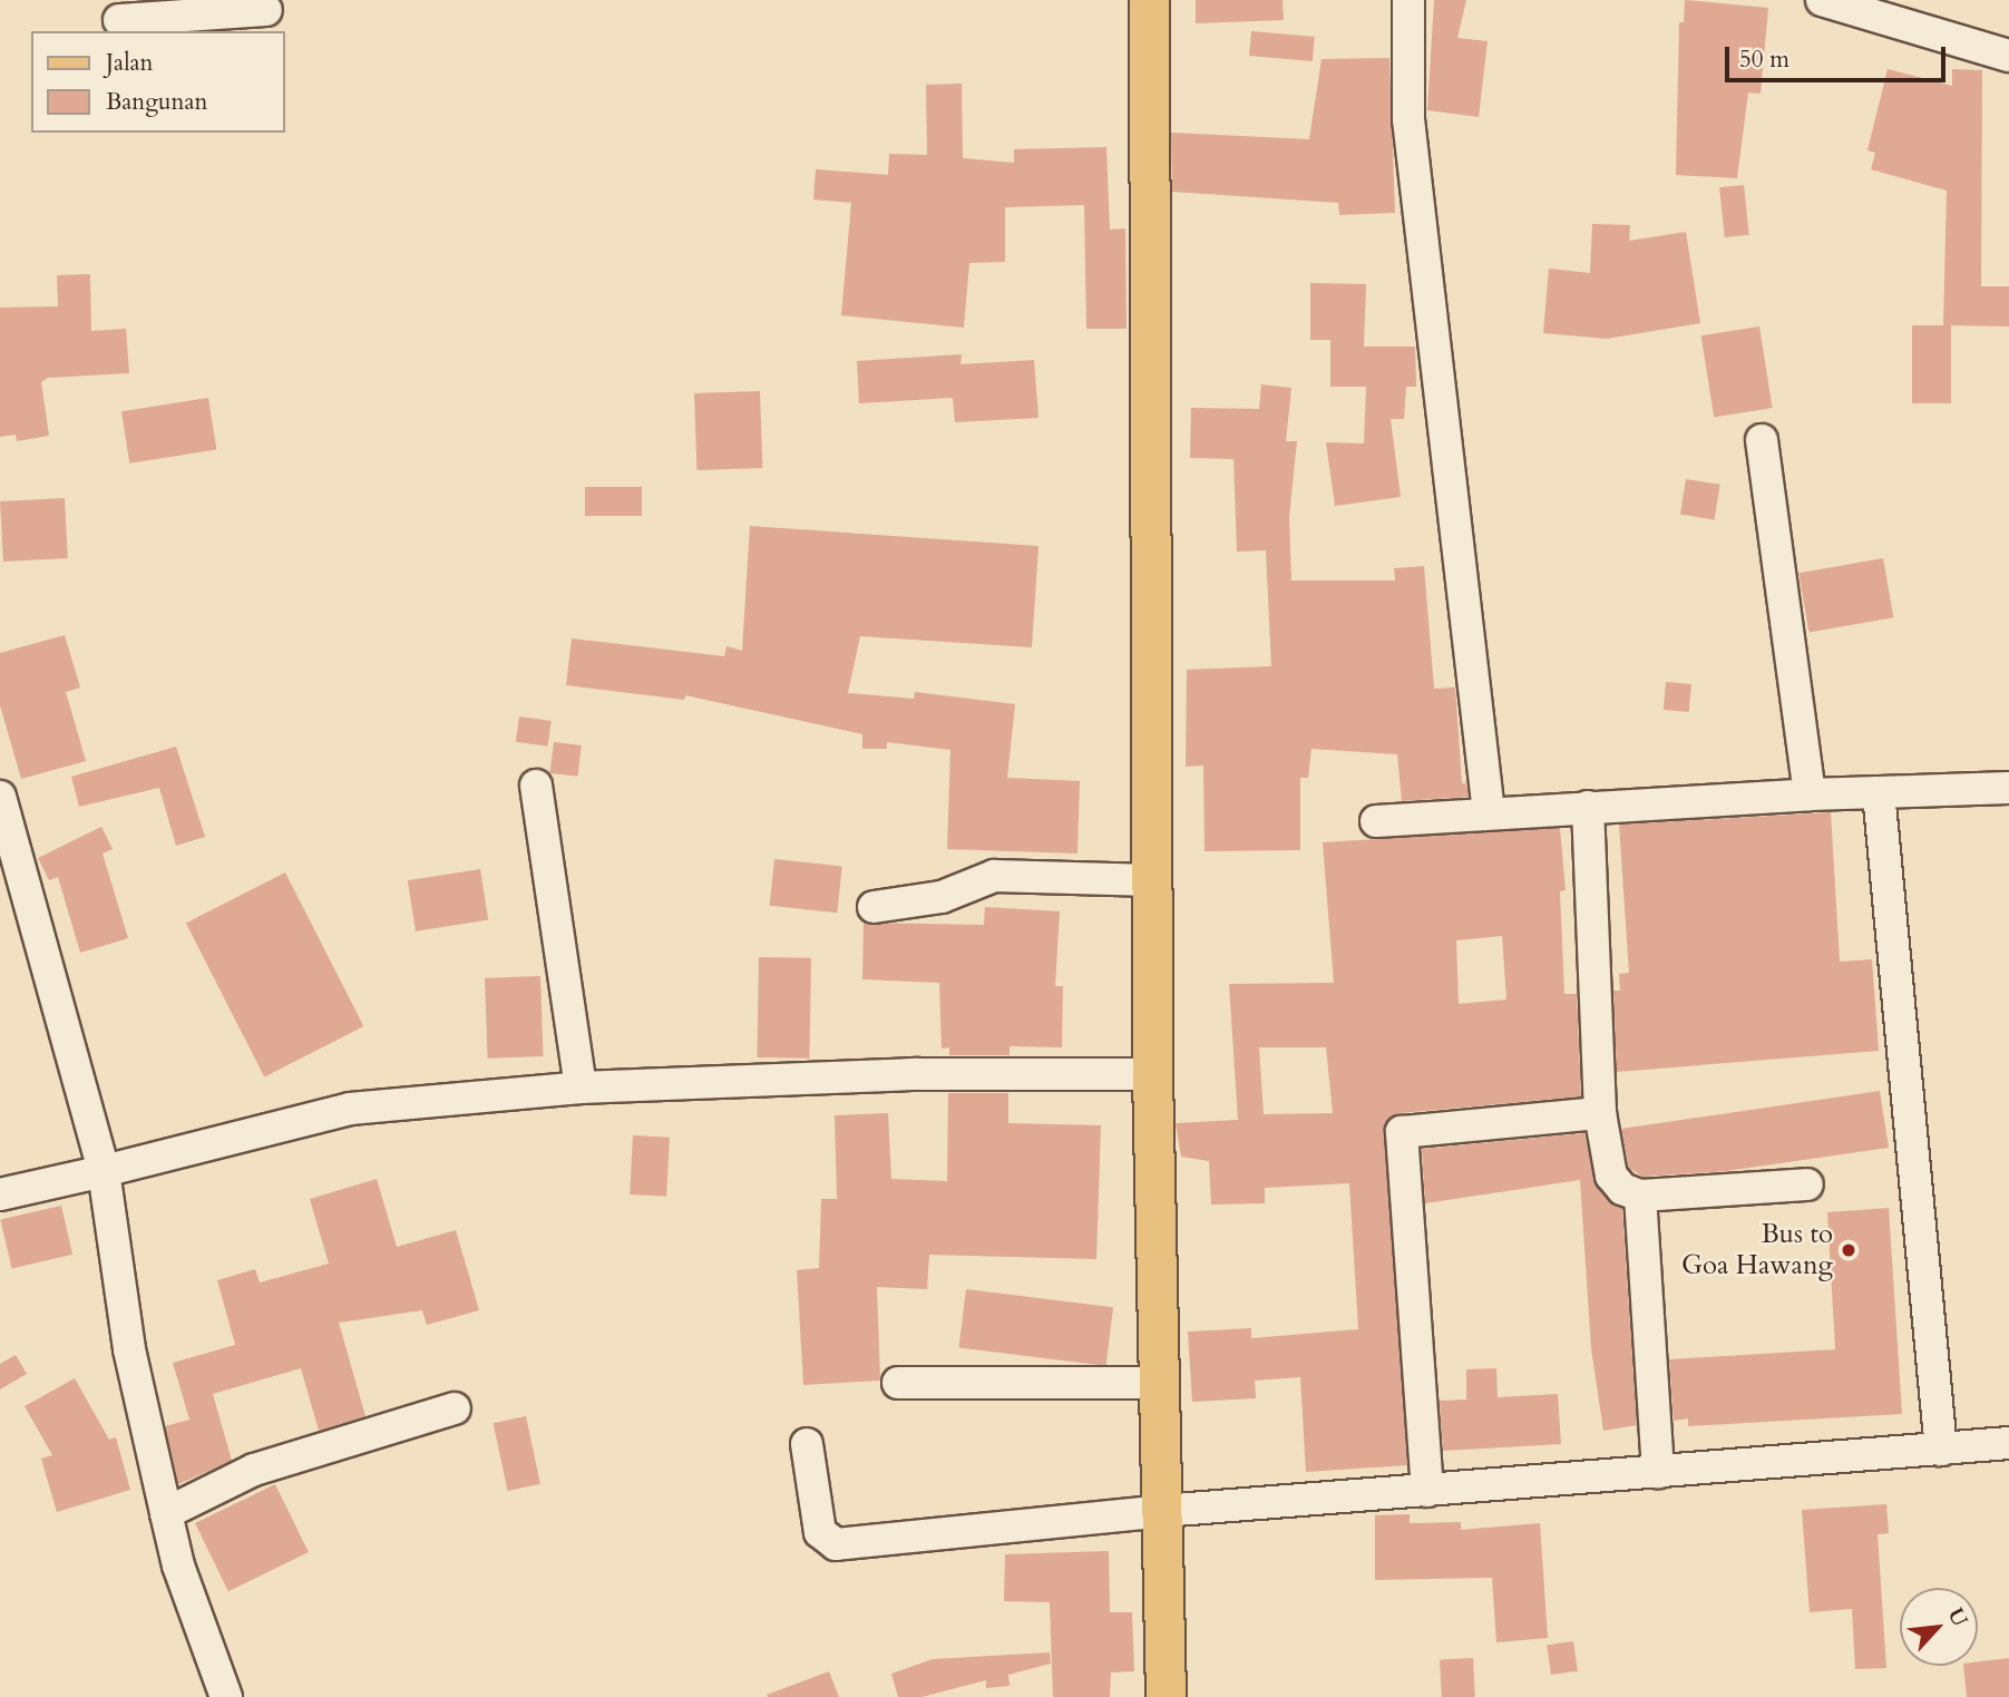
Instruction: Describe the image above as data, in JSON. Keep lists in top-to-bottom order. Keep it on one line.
{"places":["Bus to Goa Hawang"],"legend":["Jalan","Bangunan"],"scale_bar":"50 m","north":"top right"}
